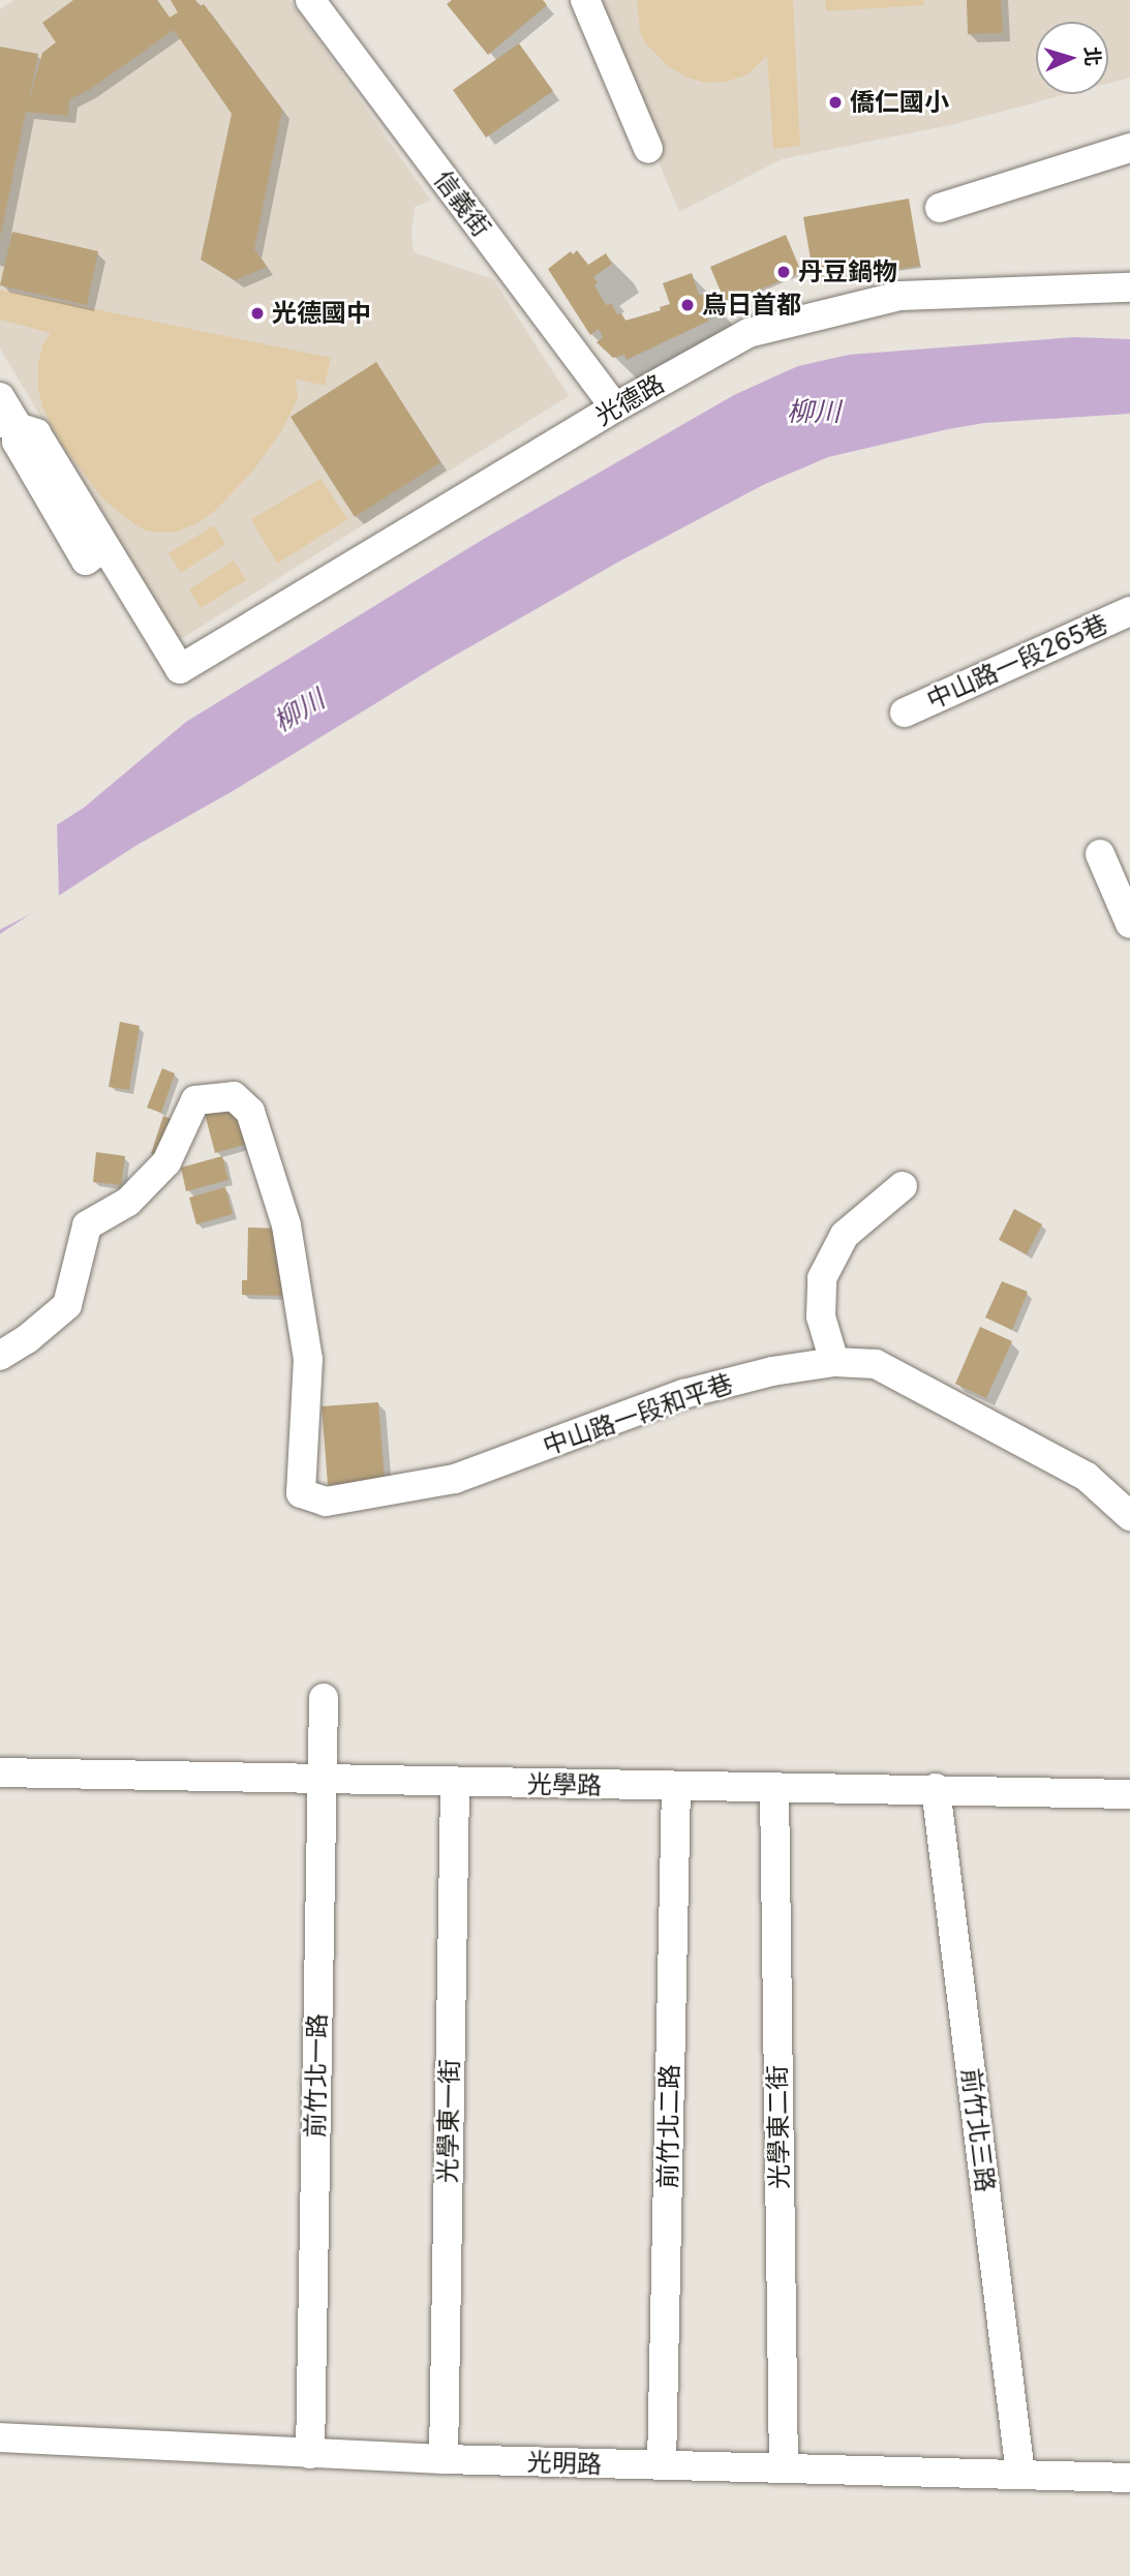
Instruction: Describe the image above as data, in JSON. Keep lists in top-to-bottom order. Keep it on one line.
{"streets":{"street":["信義街","光德路","中山路一段265巷","中山路一段和平巷","光學路","前竹北一路","光學東一街","前竹北二路","光學東二街","前竹北三路","光明路"]},"crossings":[["信義街","光德路"],["光學路","前竹北一路"],["光學路","光學東一街"],["光學路","前竹北二路"],["光學路","光學東二街"],["光學路","前竹北三路"],["前竹北一路","光明路"],["光學東一街","光明路"],["前竹北二路","光明路"],["光學東二街","光明路"],["前竹北三路","光明路"]],"water":["柳川"],"places":["僑仁國小","丹豆鍋物","烏日首都","光德國中"],"north":"right"}
